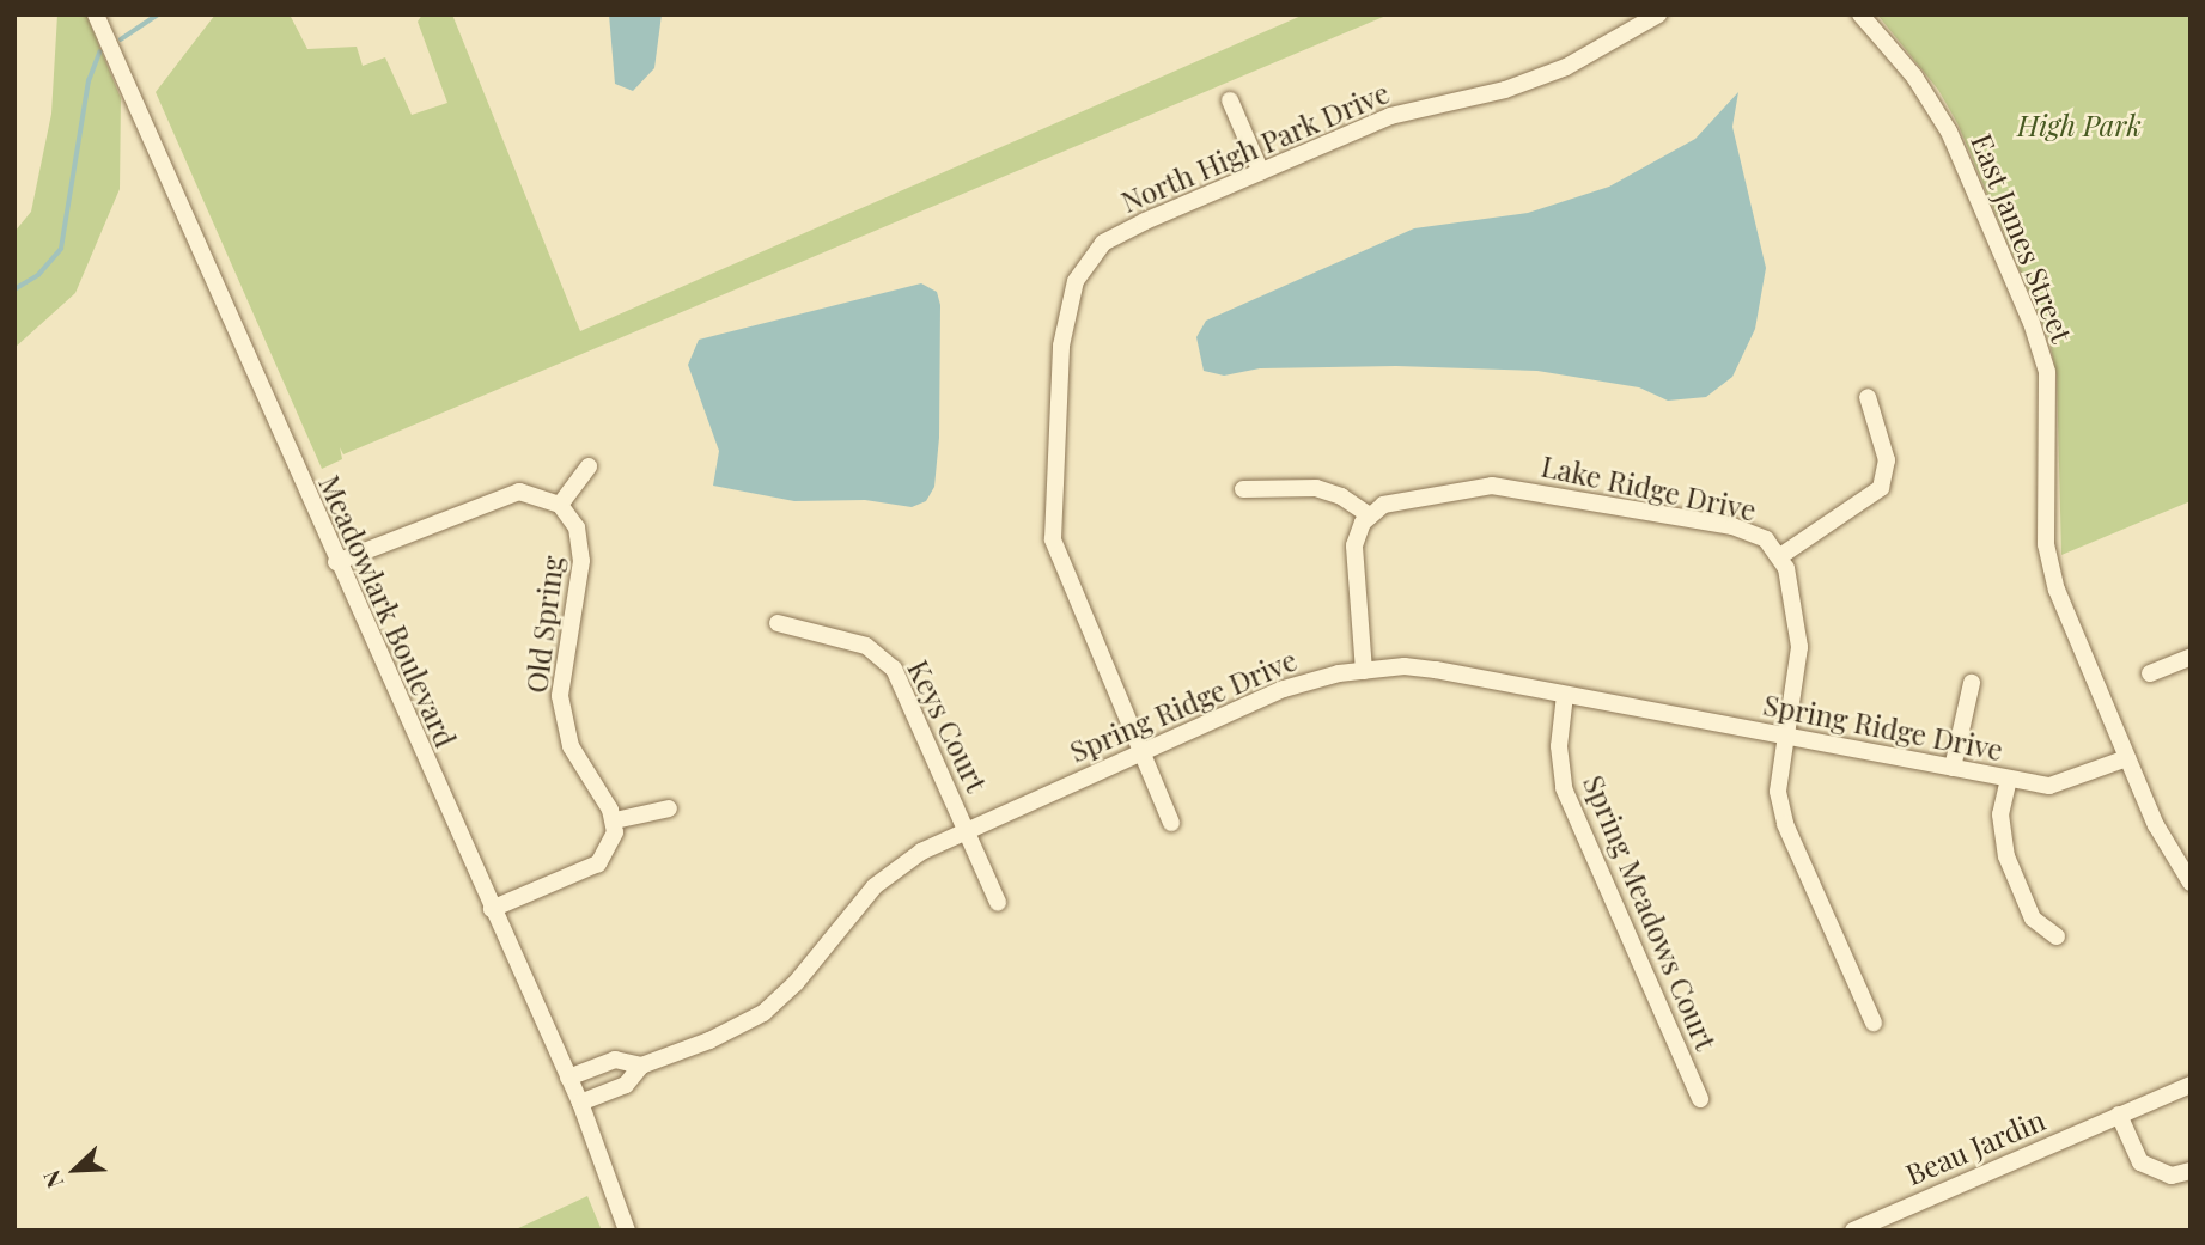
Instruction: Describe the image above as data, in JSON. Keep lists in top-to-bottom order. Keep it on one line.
{"streets":{"street":["North High Park Drive","East James Street","Lake Ridge Drive","Meadowlark Boulevard","Old Spring","Spring Ridge Drive","Keys Court","Spring Meadows Court","Beau Jardin"]},"crossings":[["North High Park Drive","Spring Ridge Drive"],["East James Street","Spring Ridge Drive"],["Lake Ridge Drive","Spring Ridge Drive"],["Meadowlark Boulevard","Spring Ridge Drive"],["Spring Ridge Drive","Keys Court"],["Spring Ridge Drive","Spring Meadows Court"]],"parks":["High Park"],"north":"bottom left"}
